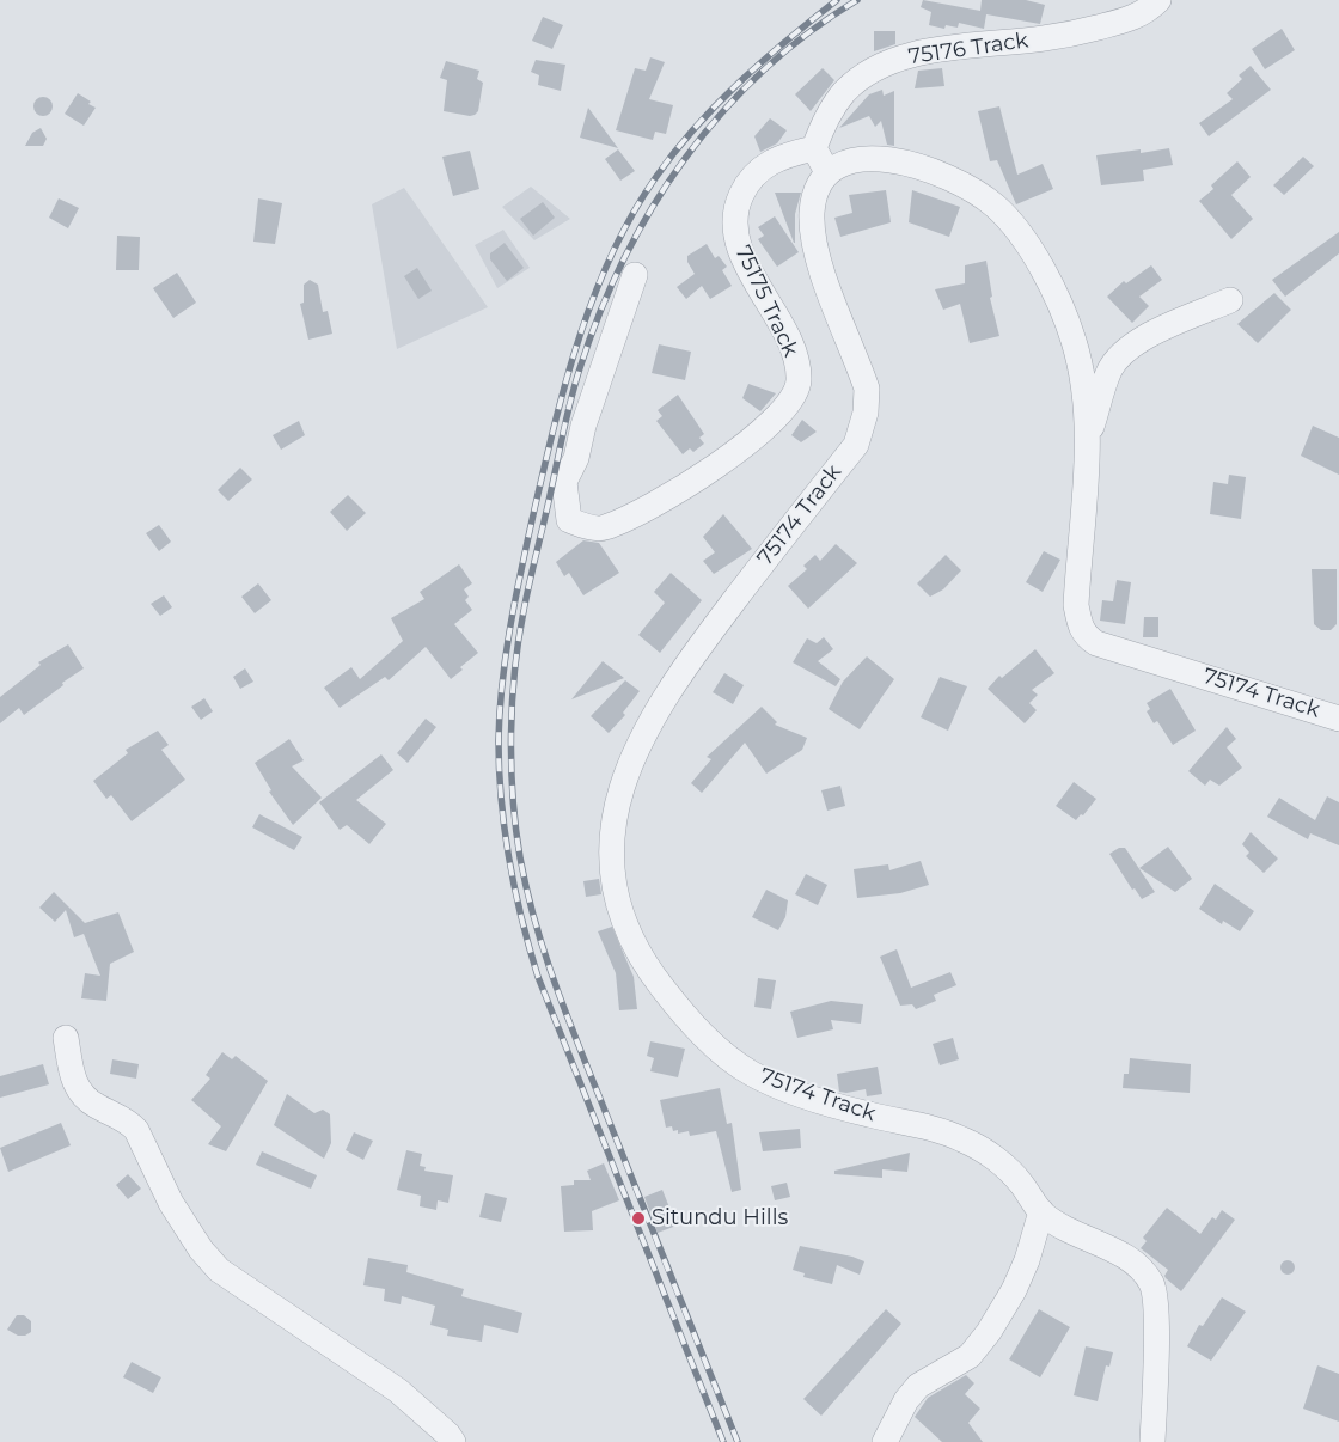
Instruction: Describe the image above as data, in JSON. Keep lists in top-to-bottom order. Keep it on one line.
{"streets":{"street":["75176 Track","75175 Track","75174 Track"]},"crossings":[["75176 Track","75175 Track"]],"places":["Situndu Hills"]}
